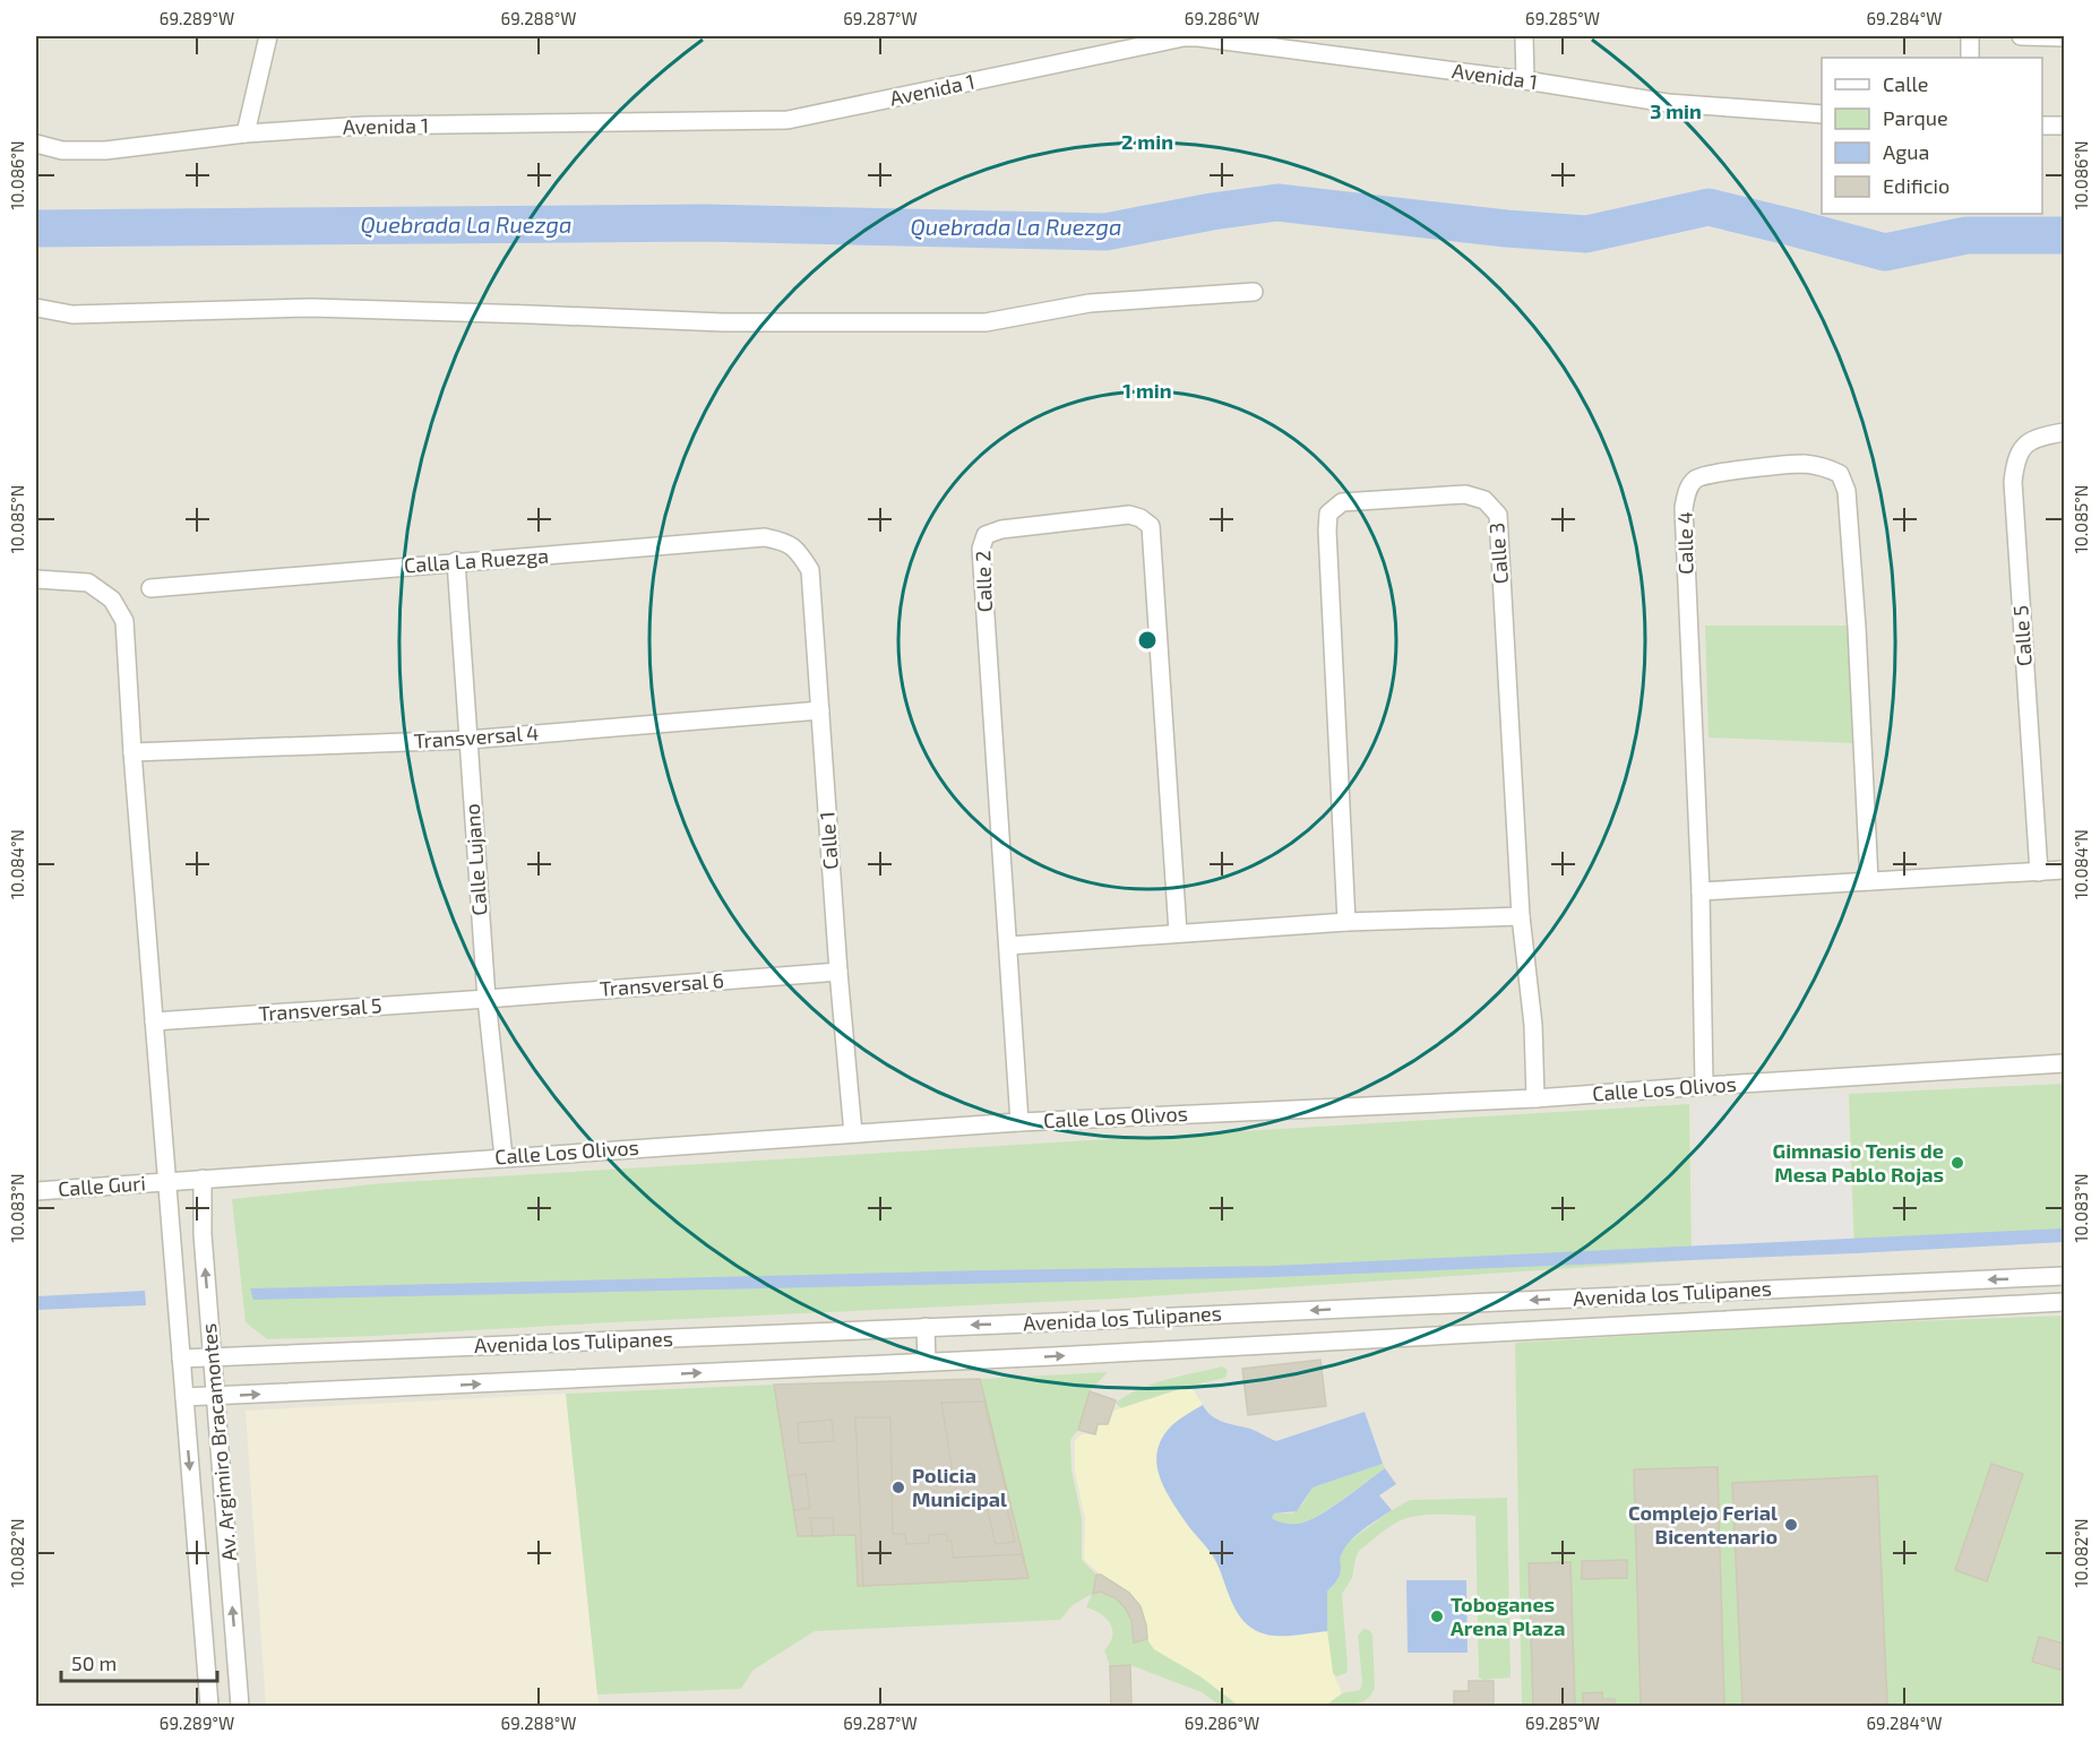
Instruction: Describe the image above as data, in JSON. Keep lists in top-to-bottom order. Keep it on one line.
{"streets":{"street":["Avenida 1","Calle 4","Calle 3","Calla La Ruezga","Calle 2","Calle 5","Transversal 4","Calle 1","Calle Lujano","Transversal 6","Transversal 5","Calle Los Olivos","Calle Guri","Avenida los Tulipanes","Av. Argimiro Bracamontes"]},"crossings":[["Calle 4","Calle Los Olivos"],["Calle 3","Calle Los Olivos"],["Calla La Ruezga","Calle 1"],["Calla La Ruezga","Calle Lujano"],["Calle 2","Calle Los Olivos"],["Transversal 4","Calle 1"],["Transversal 4","Calle Lujano"],["Calle 1","Transversal 6"],["Calle 1","Calle Los Olivos"],["Calle Lujano","Transversal 6"],["Calle Lujano","Transversal 5"],["Calle Lujano","Calle Los Olivos"],["Transversal 6","Transversal 5"],["Calle Los Olivos","Calle Guri"],["Calle Los Olivos","Av. Argimiro Bracamontes"],["Avenida los Tulipanes","Av. Argimiro Bracamontes"]],"water":["Quebrada La Ruezga"],"places":["Gimnasio Tenis de Mesa Pablo Rojas","Policia Municipal","Complejo Ferial Bicentenario","Toboganes Arena Plaza"],"legend":["Calle","Parque","Agua","Edificio"],"scale_bar":"50 m","coordinates":["69.289°W","69.288°W","69.287°W","69.286°W","69.285°W","69.284°W","10.086°N","10.085°N","10.084°N","10.083°N","10.082°N"],"rings":["3 min","2 min","1 min"]}
